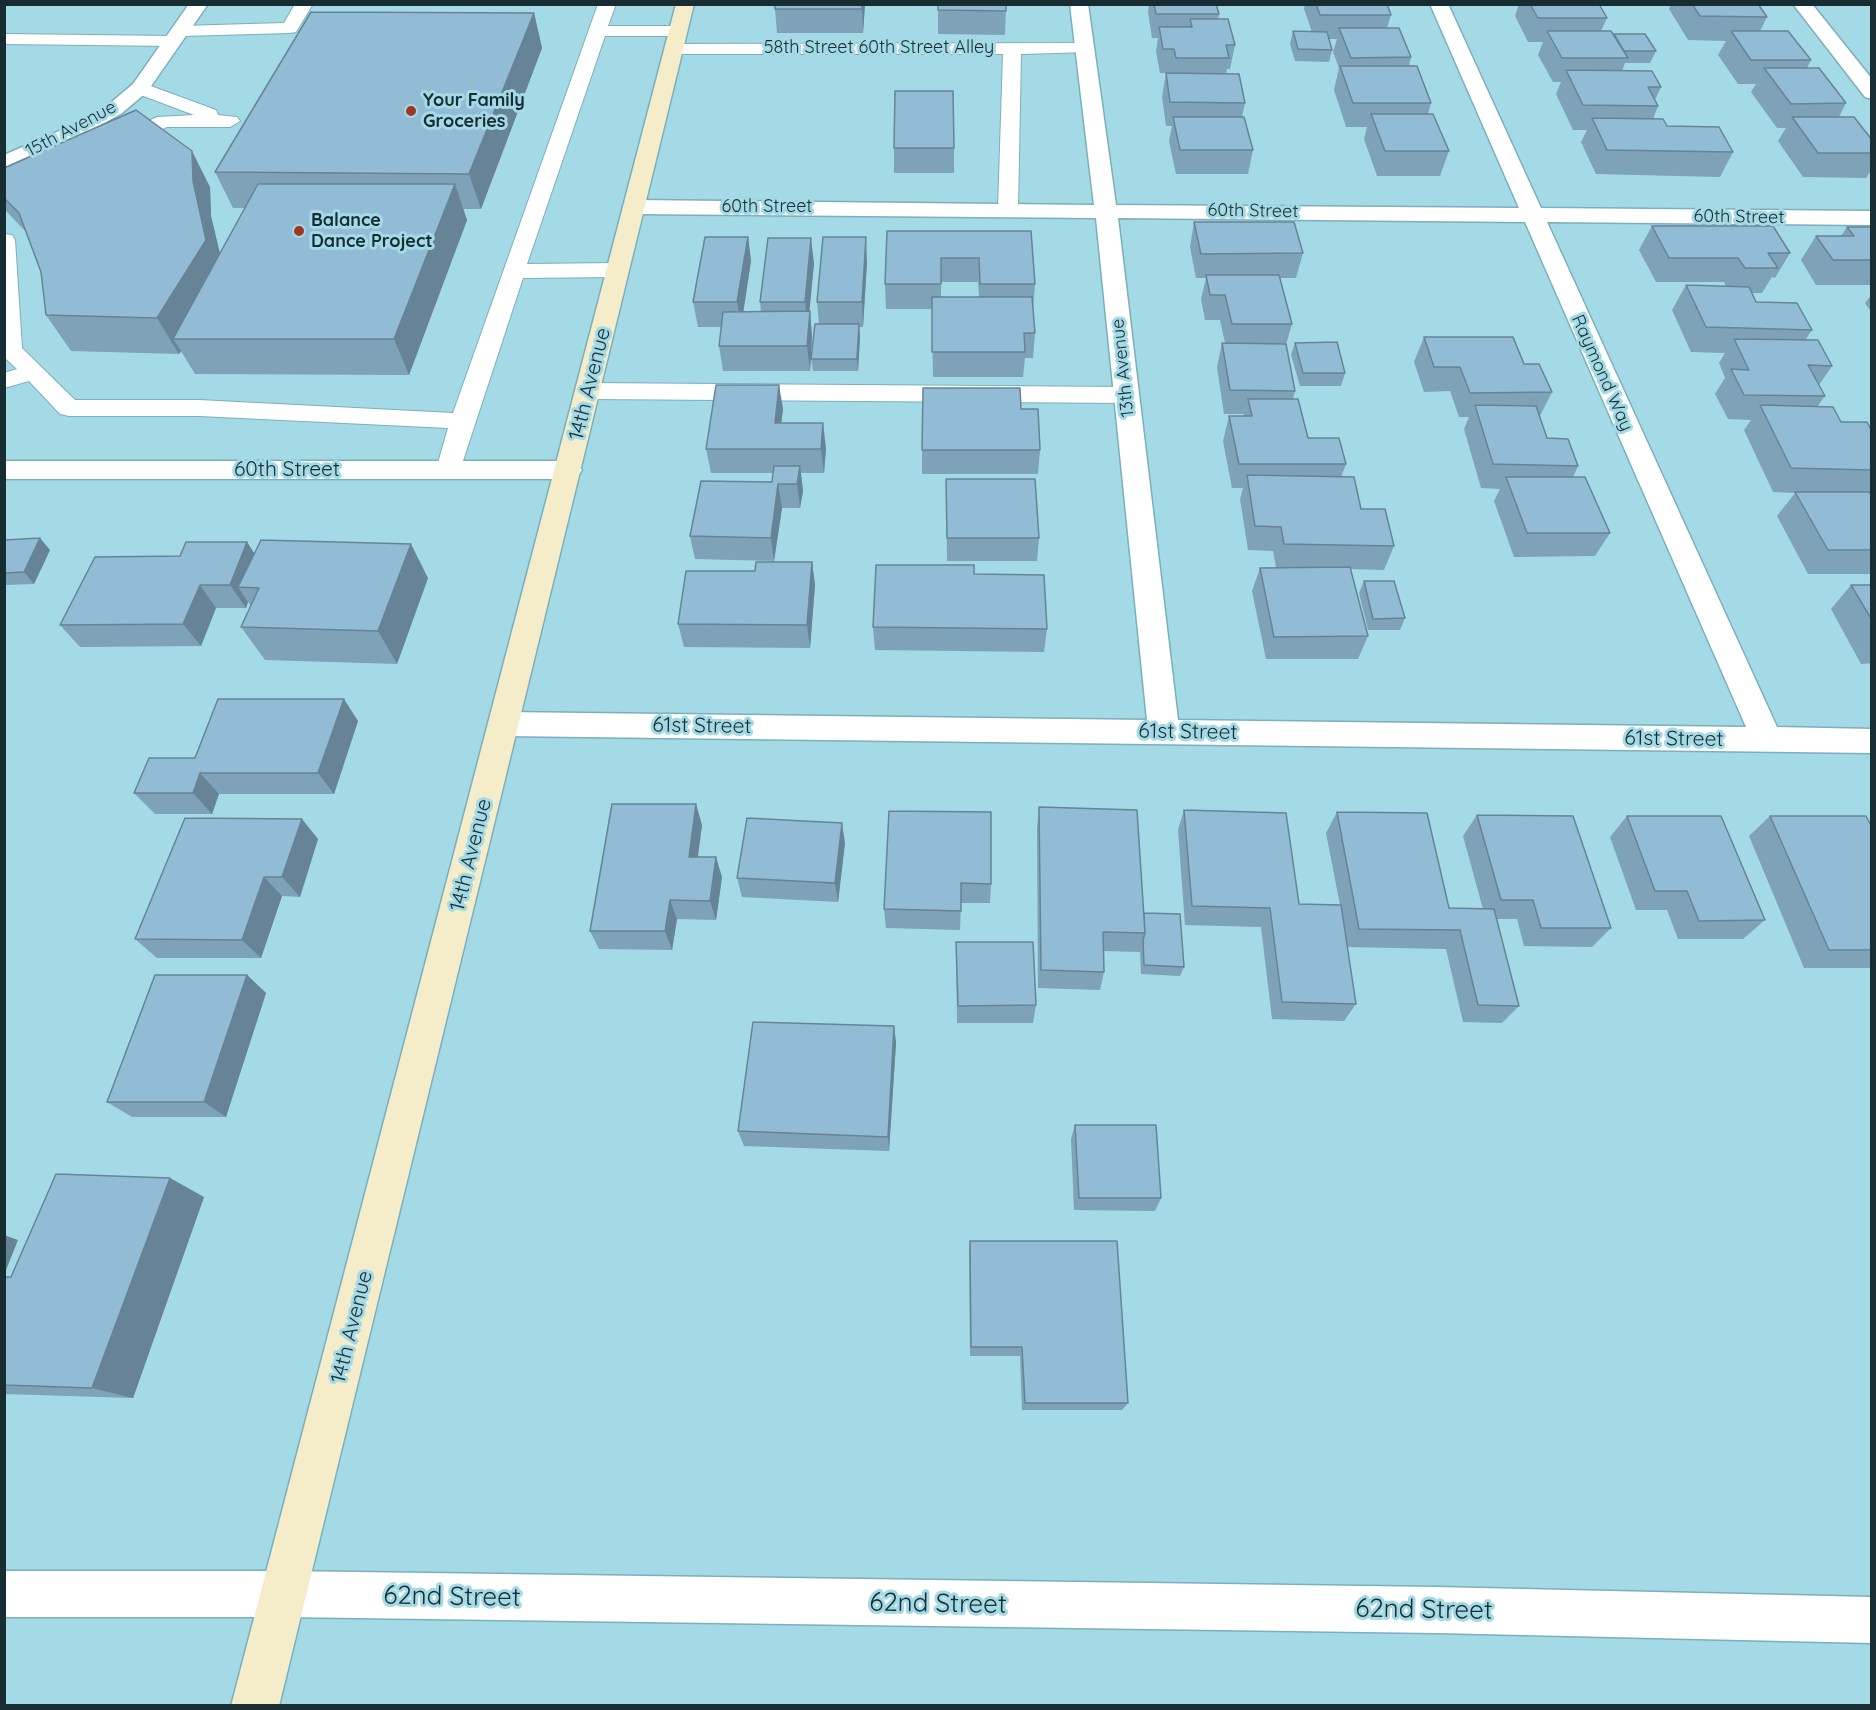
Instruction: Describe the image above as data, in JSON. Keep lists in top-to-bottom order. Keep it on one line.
{"streets":{"street":["15th Avenue","60th Street","13th Avenue","Raymond Way","14th Avenue","61st Street","62nd Street"],"lane":["58th Street 60th Street Alley"]},"crossings":[["58th Street 60th Street Alley","13th Avenue"],["58th Street 60th Street Alley","14th Avenue"],["60th Street","13th Avenue"],["60th Street","Raymond Way"],["60th Street","14th Avenue"],["13th Avenue","61st Street"],["Raymond Way","61st Street"],["14th Avenue","61st Street"],["14th Avenue","62nd Street"]],"places":["Your Family Groceries","Balance Dance Project"]}
